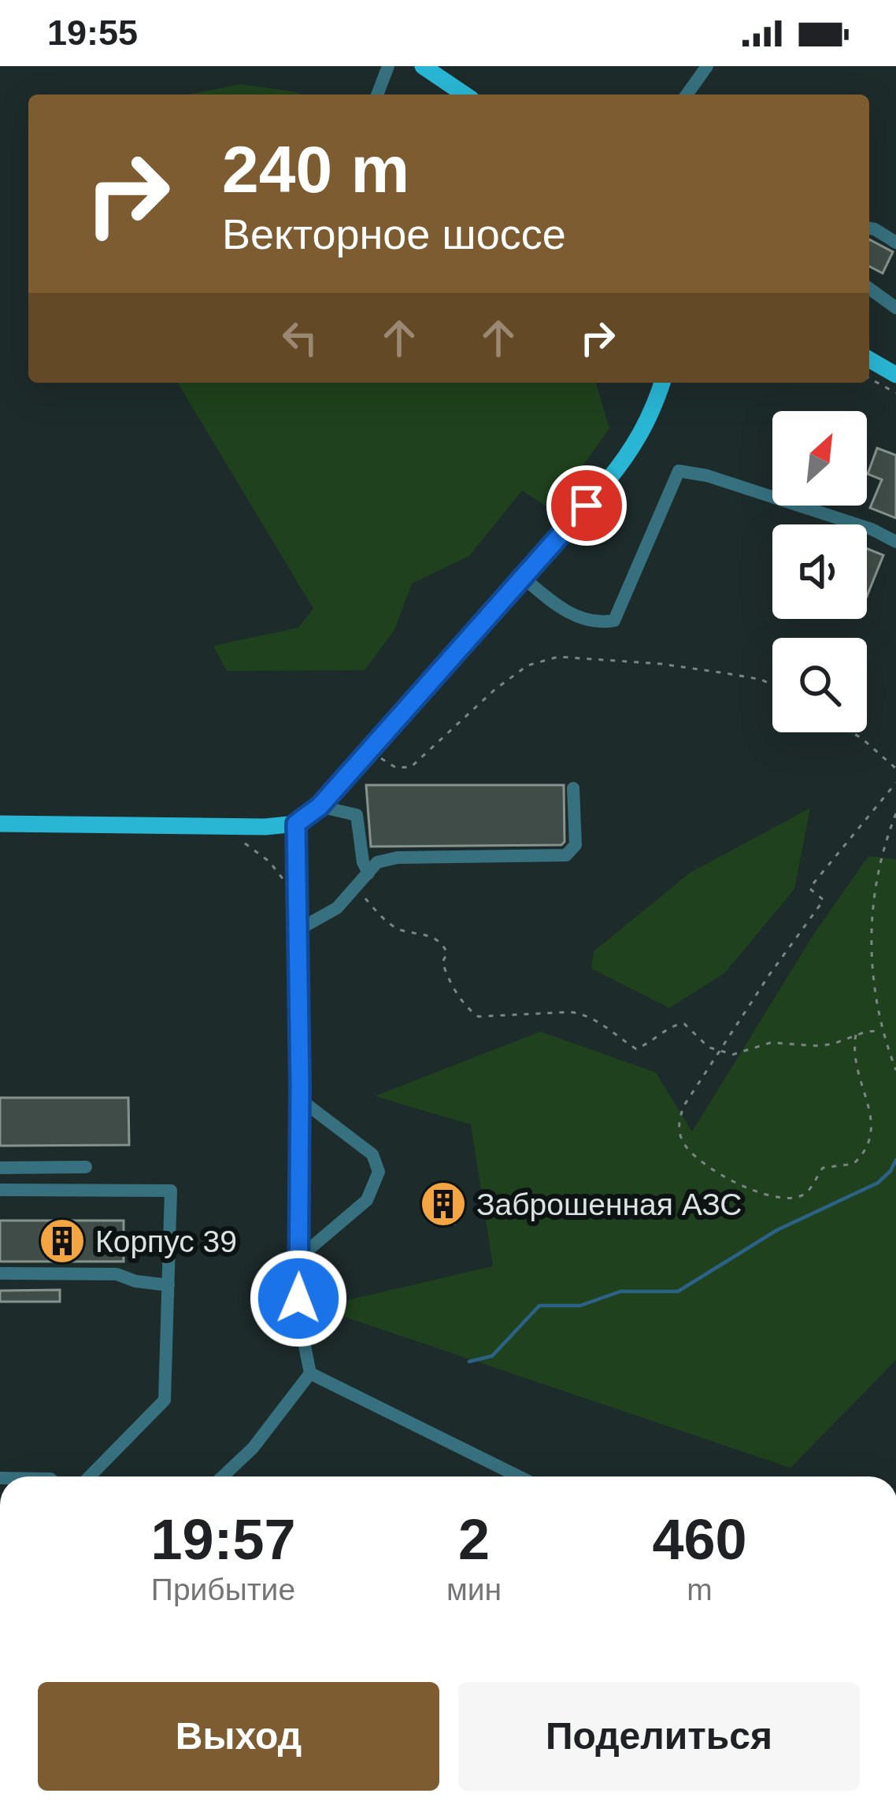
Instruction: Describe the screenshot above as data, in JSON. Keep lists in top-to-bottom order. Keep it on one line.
{"places":{"building":["Заброшенная АЗС","Корпус 39"]},"north":"top right","page":{"status":"19:55","turn":["240 m","Векторное шоссе"],"eta":["19:57","Прибытие","2","мин","460","m"],"buttons":["Выход","Поделиться"]}}
